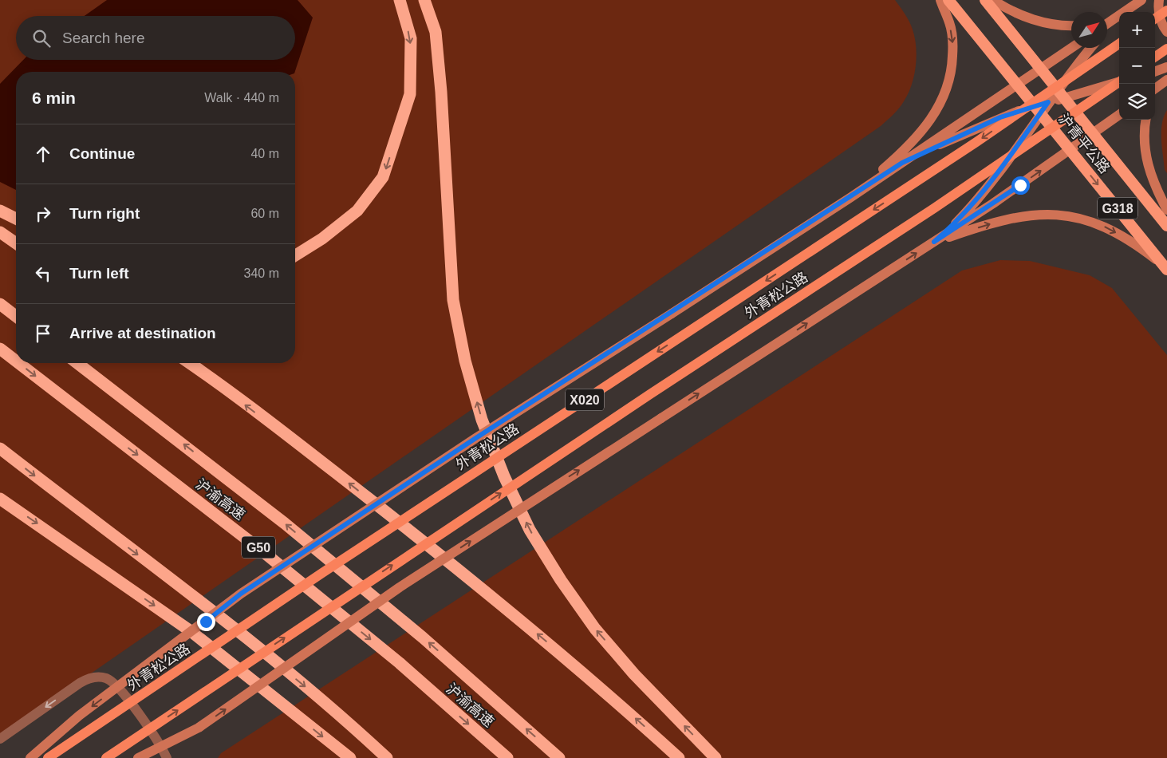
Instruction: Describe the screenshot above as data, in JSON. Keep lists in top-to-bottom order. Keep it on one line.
{"streets":{"highway":["沪青平公路","G318","沪渝高速","G50"],"main road":["外青松公路","X020"]},"north":"top right","page":{"map_buttons":["+","−"],"search":"Search here","heading":["6 min","Walk · 440 m"],"list":[["Continue","40 m"],["Turn right","60 m"],["Turn left","340 m"],"Arrive at destination"]}}
